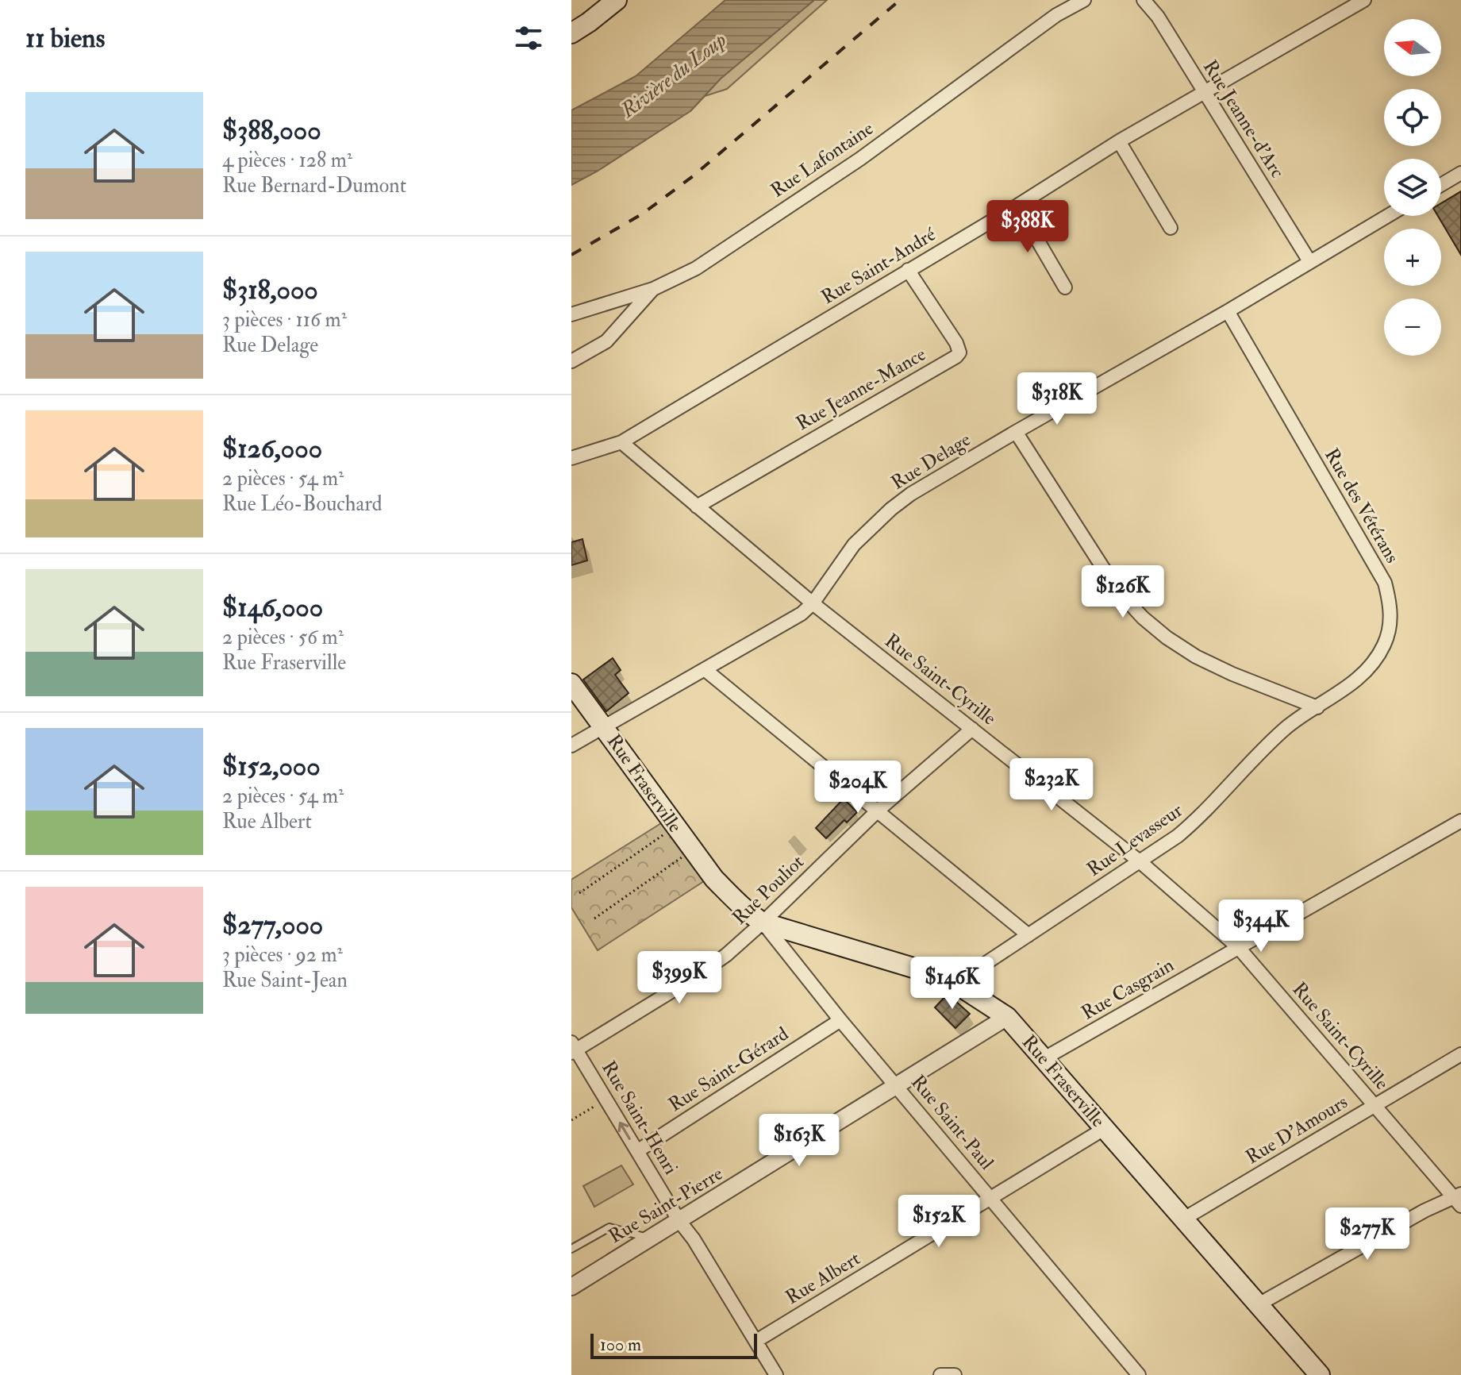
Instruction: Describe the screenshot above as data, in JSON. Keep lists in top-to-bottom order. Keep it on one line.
{"streets":{"main road":["Rue Fraserville"],"street":["Rue Jeanne-d'Arc","Rue Lafontaine","Rue Saint-André","Rue Jeanne-Mance","Rue Delage","Rue des Vétérans","Rue Saint-Cyrille","Rue Levasseur","Rue Pouliot","Rue Casgrain","Rue Saint-Gérard","Rue Saint-Henri","Rue Saint-Paul","Rue D'Amours","Rue Saint-Pierre","Rue Albert"]},"crossings":[["Rue Jeanne-d'Arc","Rue Saint-André"],["Rue Jeanne-d'Arc","Rue Delage"],["Rue Saint-André","Rue Jeanne-Mance"],["Rue Saint-André","Rue Saint-Cyrille"],["Rue Jeanne-Mance","Rue Saint-Cyrille"],["Rue Delage","Rue des Vétérans"],["Rue Delage","Rue Saint-Cyrille"],["Rue Delage","Rue Fraserville"],["Rue des Vétérans","Rue Levasseur"],["Rue Saint-Cyrille","Rue Levasseur"],["Rue Saint-Cyrille","Rue Pouliot"],["Rue Saint-Cyrille","Rue Casgrain"],["Rue Saint-Cyrille","Rue D'Amours"],["Rue Fraserville","Rue Levasseur"],["Rue Fraserville","Rue Pouliot"],["Rue Fraserville","Rue Casgrain"],["Rue Fraserville","Rue Saint-Paul"],["Rue Fraserville","Rue D'Amours"],["Rue Fraserville","Rue Saint-Pierre"],["Rue Fraserville","Rue Albert"],["Rue Pouliot","Rue Saint-Henri"],["Rue Pouliot","Rue Saint-Paul"],["Rue Saint-Gérard","Rue Saint-Henri"],["Rue Saint-Gérard","Rue Saint-Paul"],["Rue Saint-Henri","Rue Saint-Pierre"],["Rue Saint-Henri","Rue Albert"],["Rue Saint-Paul","Rue Saint-Pierre"],["Rue Saint-Paul","Rue Albert"]],"water":["Rivière du Loup"],"scale_bar":"100 m","north":"left","page":{"heading":"11 biens","map_buttons":["+","−"],"list":[{"name":"$388,000","note":"4 pièces · 128 m² · Rue Bernard-Dumont"},{"name":"$318,000","note":"3 pièces · 116 m² · Rue Delage"},{"name":"$126,000","note":"2 pièces · 54 m² · Rue Léo-Bouchard"},{"name":"$146,000","note":"2 pièces · 56 m² · Rue Fraserville"},{"name":"$152,000","note":"2 pièces · 54 m² · Rue Albert"},{"name":"$277,000","note":"3 pièces · 92 m² · Rue Saint-Jean"}],"price":["$388K","$318K","$126K","$232K","$204K","$344K","$399K","$146K","$163K","$152K","$277K"],"scale":"100 m"}}
